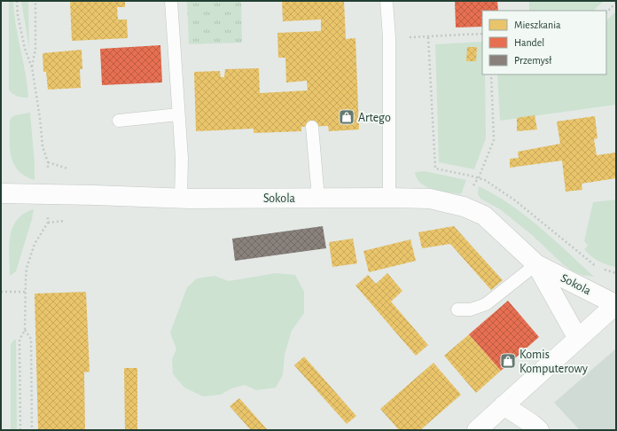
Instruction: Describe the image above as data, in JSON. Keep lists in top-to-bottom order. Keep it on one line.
{"streets":{"street":["Sokola"]},"places":{"shop":["Artego","Komis Komputerowy"]},"legend":["Mieszkania","Handel","Przemysł"]}
